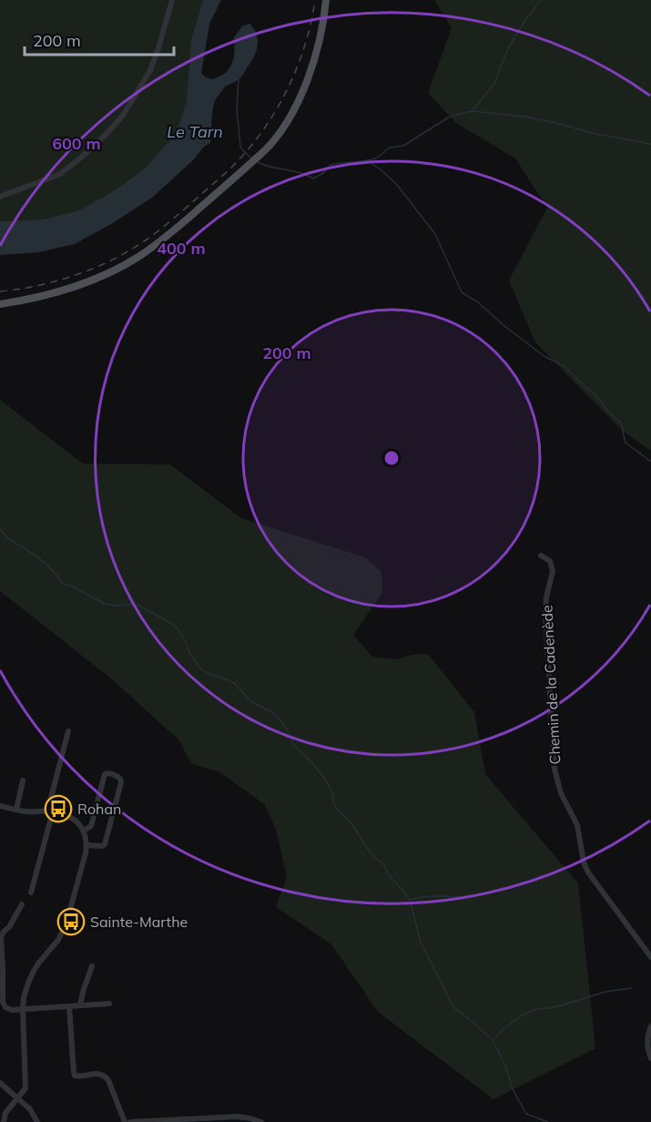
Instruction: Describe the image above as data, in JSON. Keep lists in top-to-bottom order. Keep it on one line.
{"streets":{"street":["Chemin de la Cadenède"]},"water":["Le Tarn"],"places":{"bus stop":["Rohan","Sainte-Marthe"]},"scale_bar":"200 m","rings":["600 m","400 m","200 m"]}
